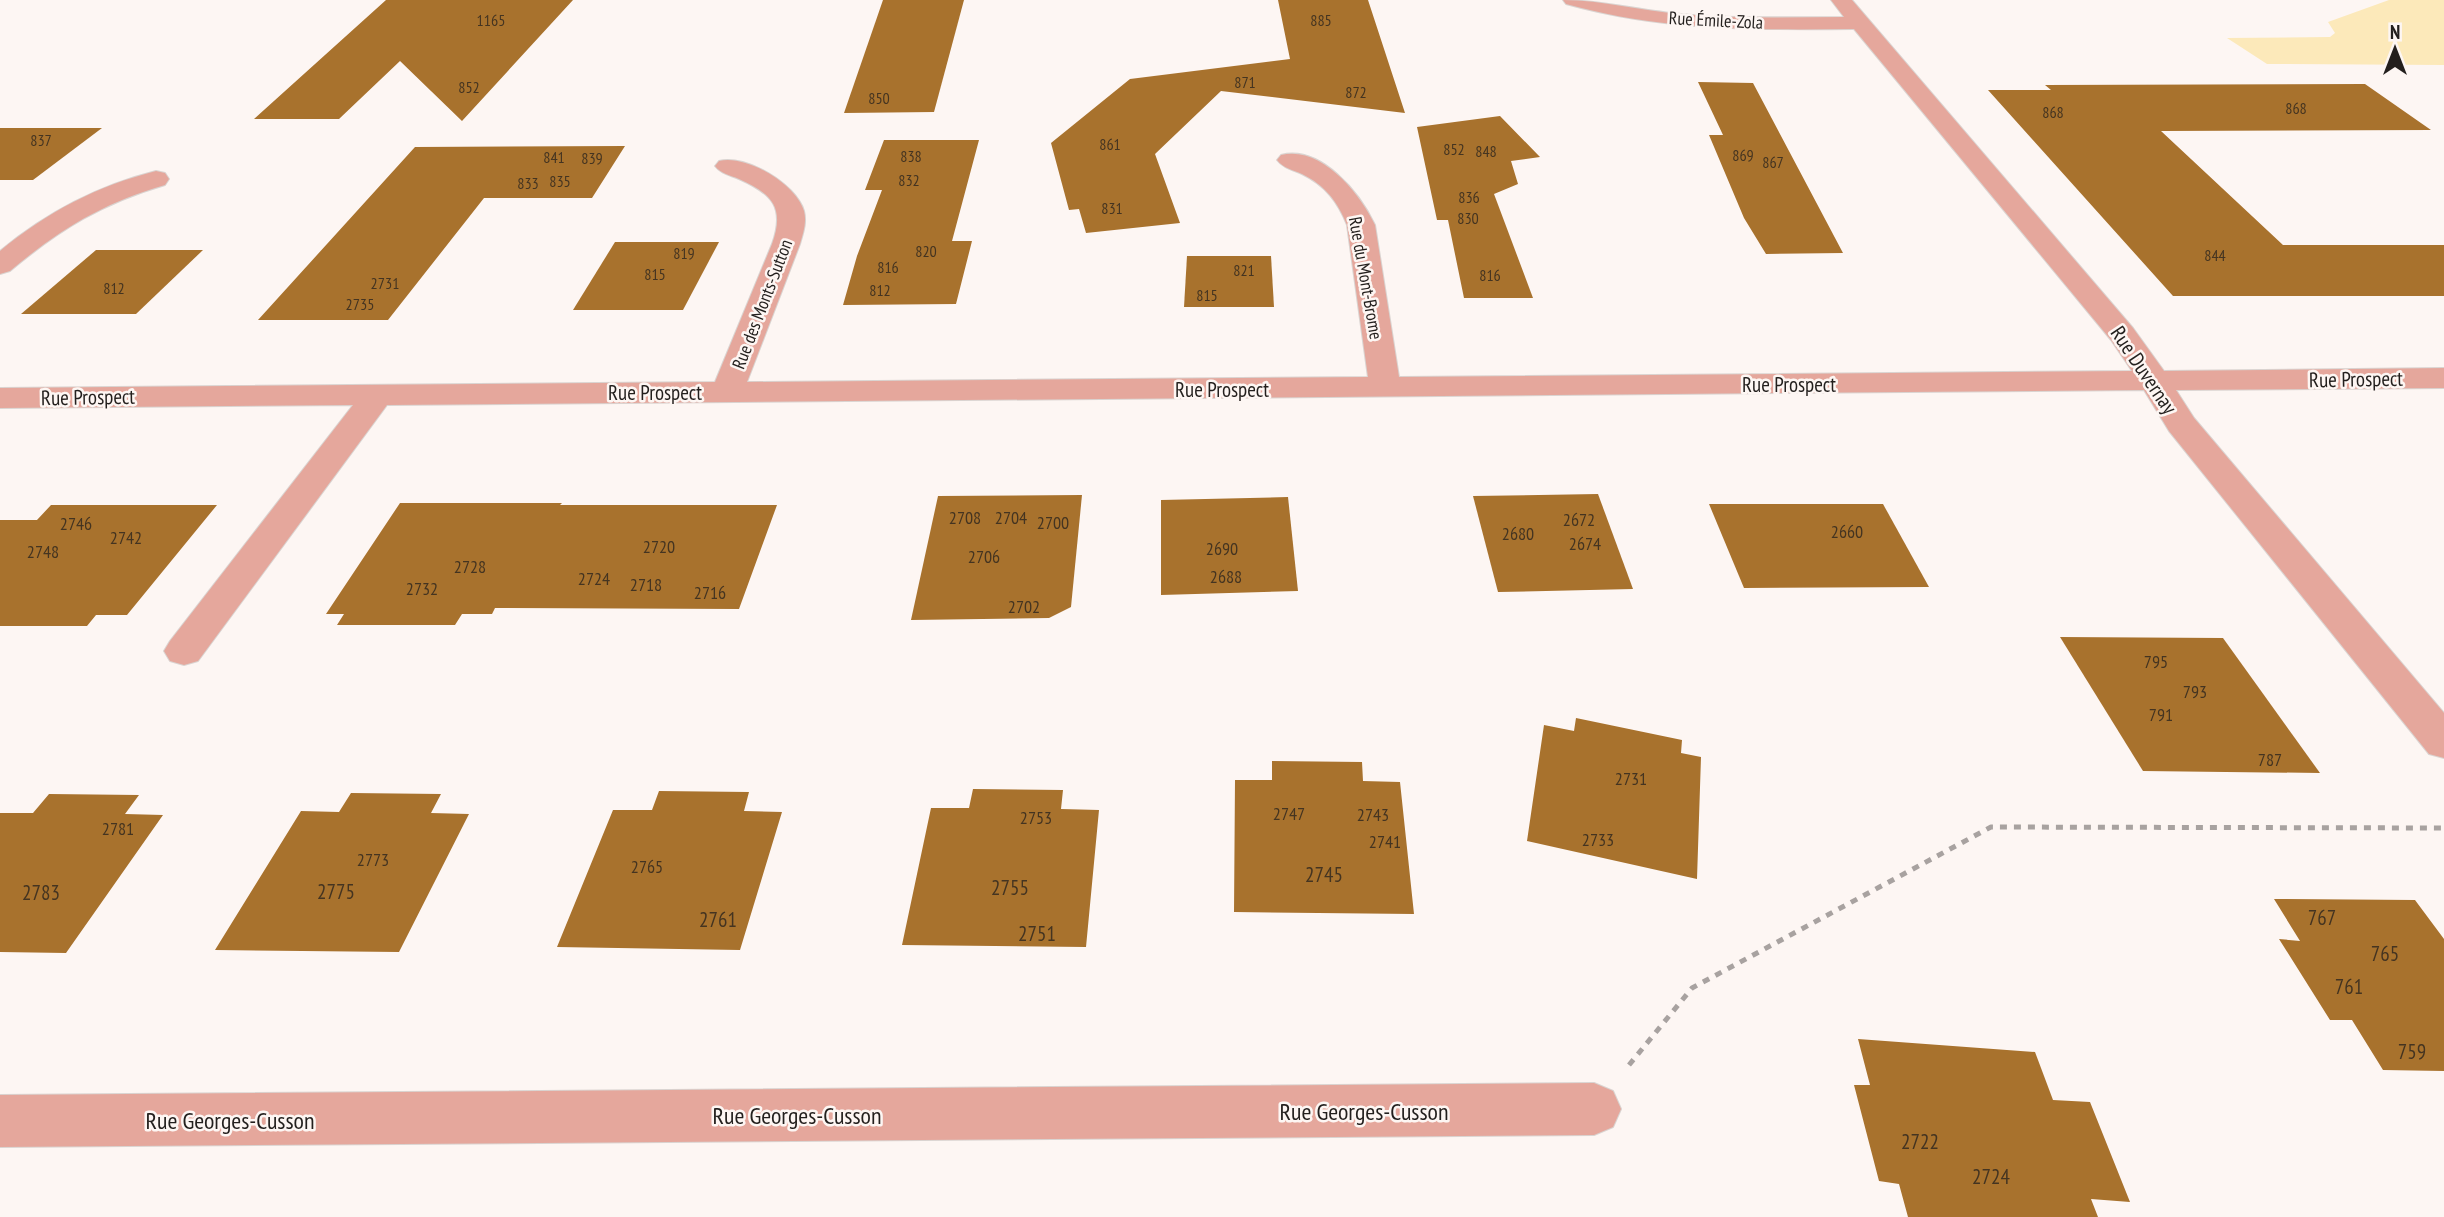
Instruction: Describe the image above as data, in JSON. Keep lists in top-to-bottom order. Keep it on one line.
{"streets":{"street":["Rue Émile-Zola","Rue du Mont-Brome","Rue des Monts-Sutton","Rue Duvernay","Rue Prospect","Rue Georges-Cusson"]},"crossings":[["Rue Émile-Zola","Rue Duvernay"],["Rue du Mont-Brome","Rue Prospect"],["Rue des Monts-Sutton","Rue Prospect"],["Rue Duvernay","Rue Prospect"]],"house_numbers":["1165","885","871","852","872","850","868","868","837","861","852","848","869","838","841","839","867","832","835","833","836","831","830","820","819","844","816","821","815","816","2731","812","812","815","2735","2708","2704","2672","2700","2746","2660","2680","2742","2674","2720","2690","2748","2706","2728","2688","2724","2718","2732","2716","2702","795","793","791","787","2731","2747","2743","2753","2781","2733","2741","2773","2765","2745","2755","2775","2783","767","2761","2751","765","761","759","2722","2724"],"north":"top"}
